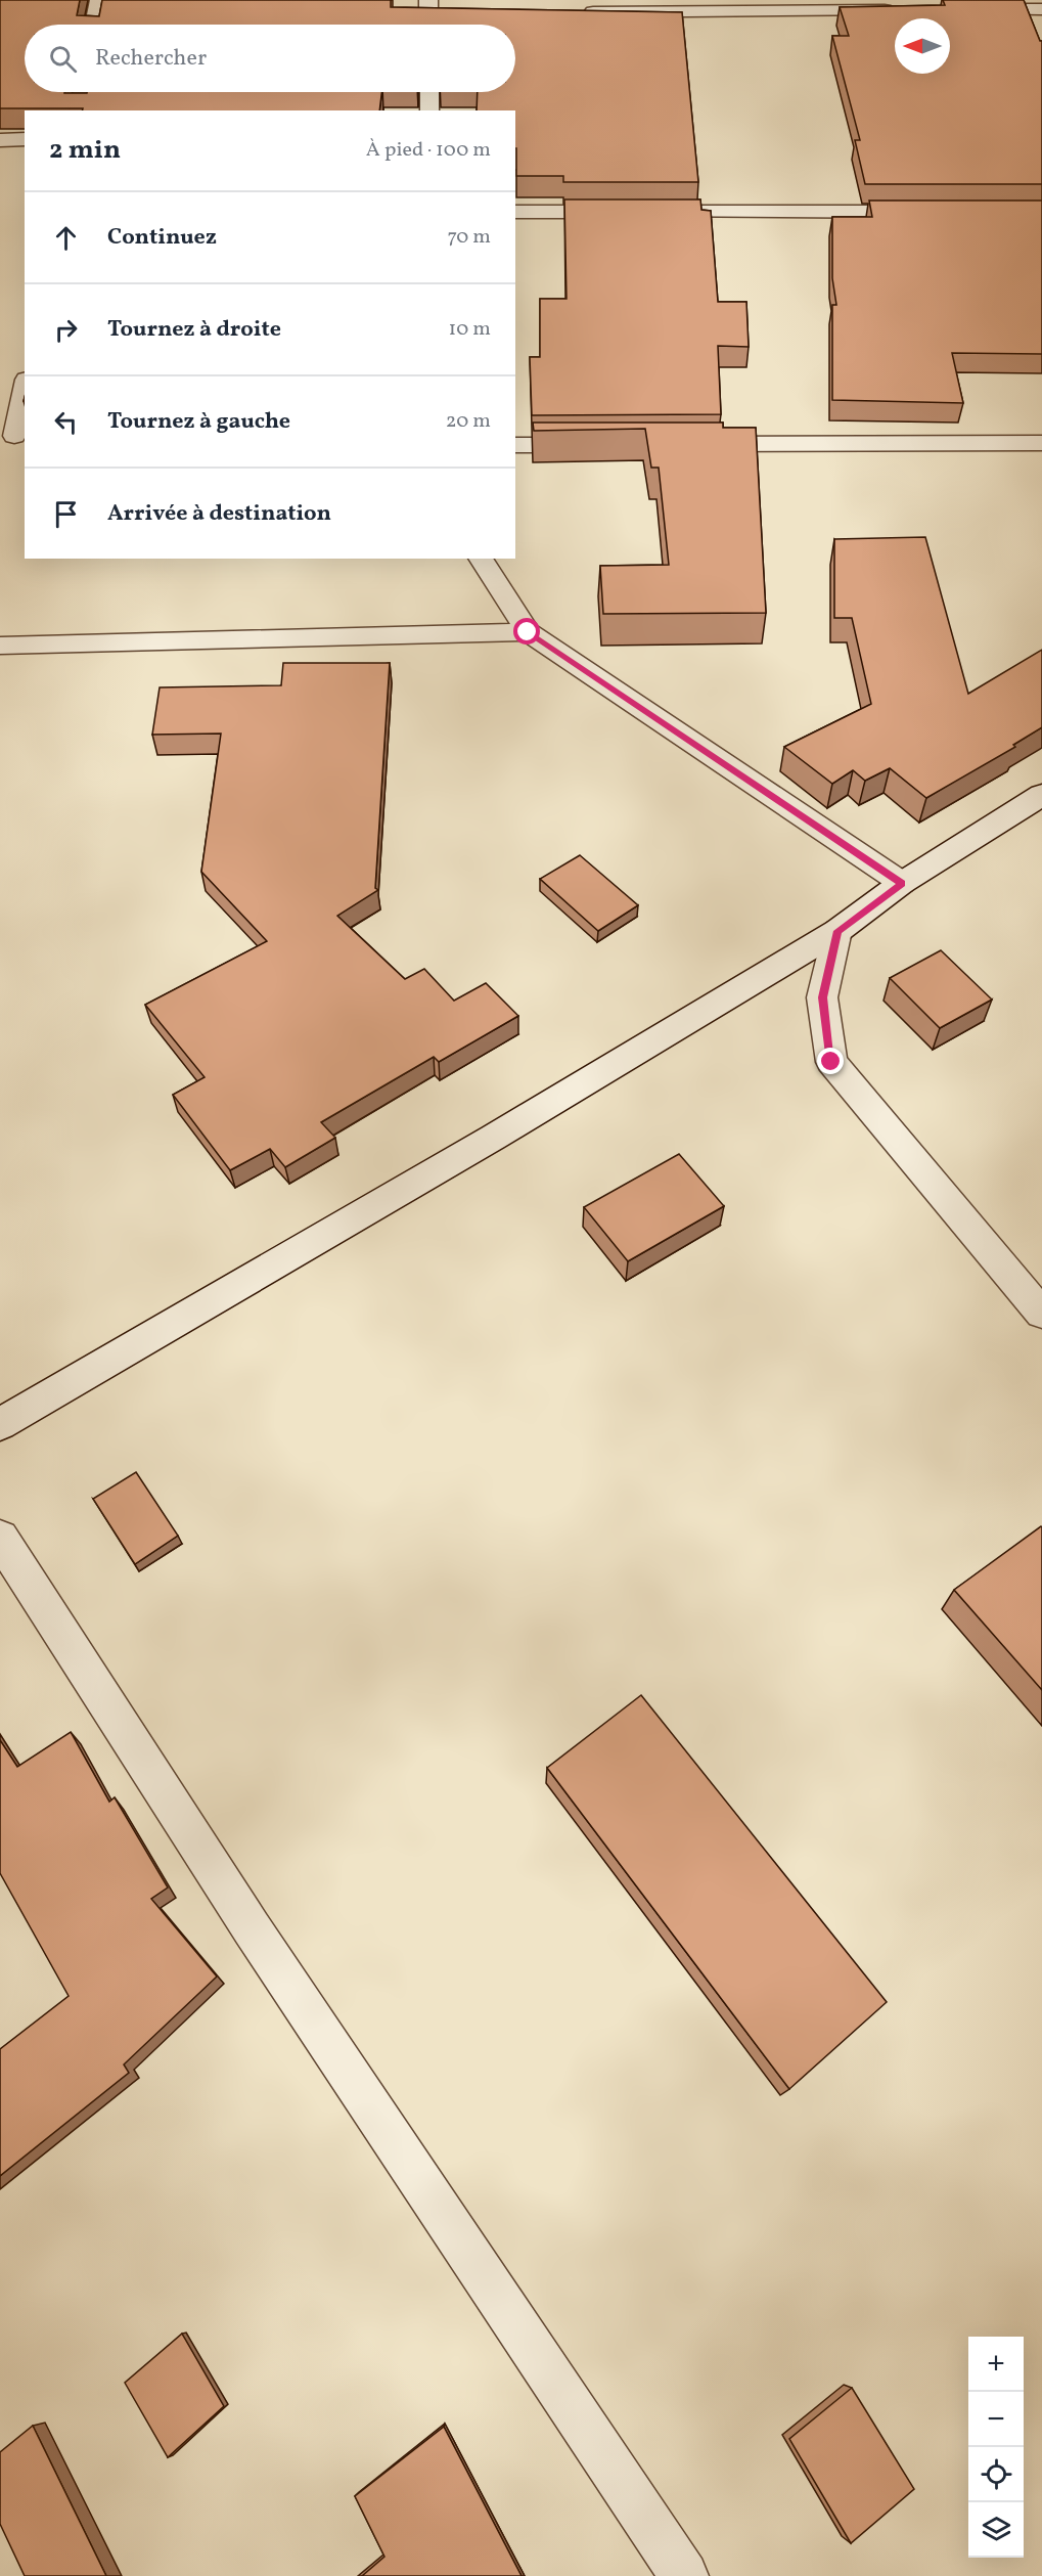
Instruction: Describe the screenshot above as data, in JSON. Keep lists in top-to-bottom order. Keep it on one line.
{"north":"left","page":{"search":"Rechercher","heading":["2 min","À pied · 100 m"],"list":[["Continuez","70 m"],["Tournez à droite","10 m"],["Tournez à gauche","20 m"],"Arrivée à destination"],"map_buttons":["+","−"]}}
